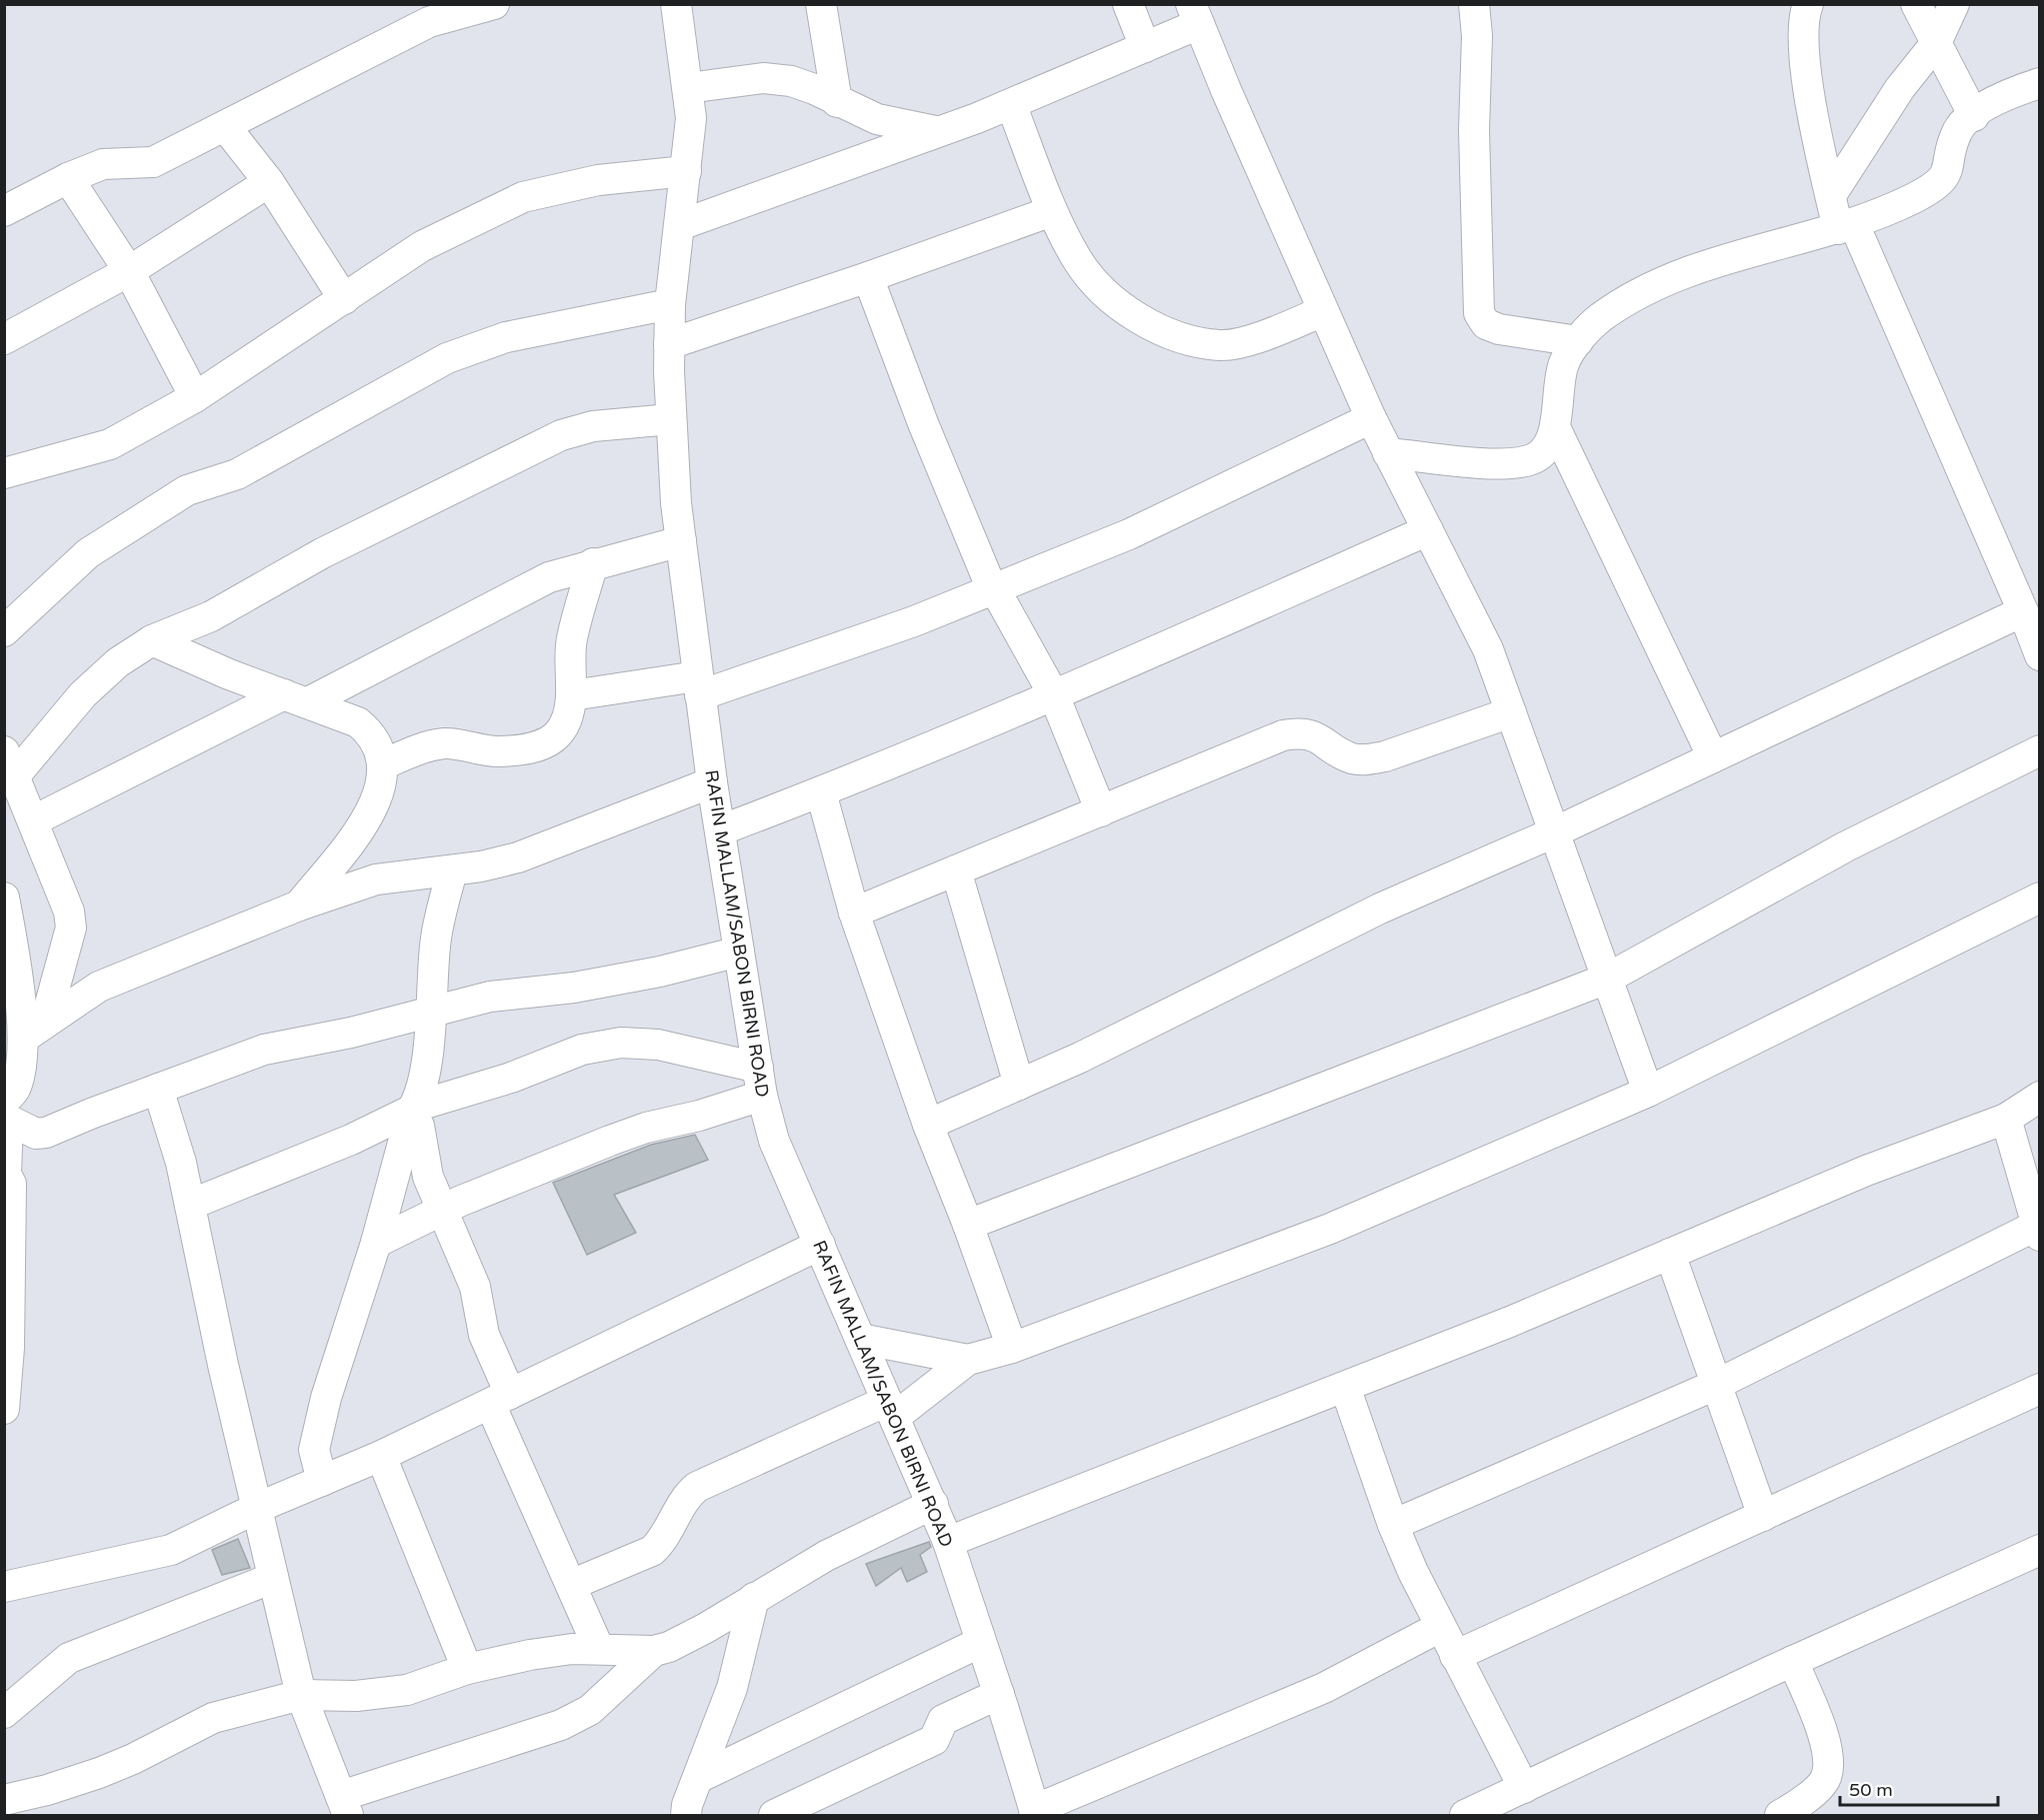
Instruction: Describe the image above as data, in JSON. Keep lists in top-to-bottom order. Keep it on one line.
{"streets":{"street":["RAFIN MALLAM/SABON BIRNI ROAD"]},"scale_bar":"50 m"}
